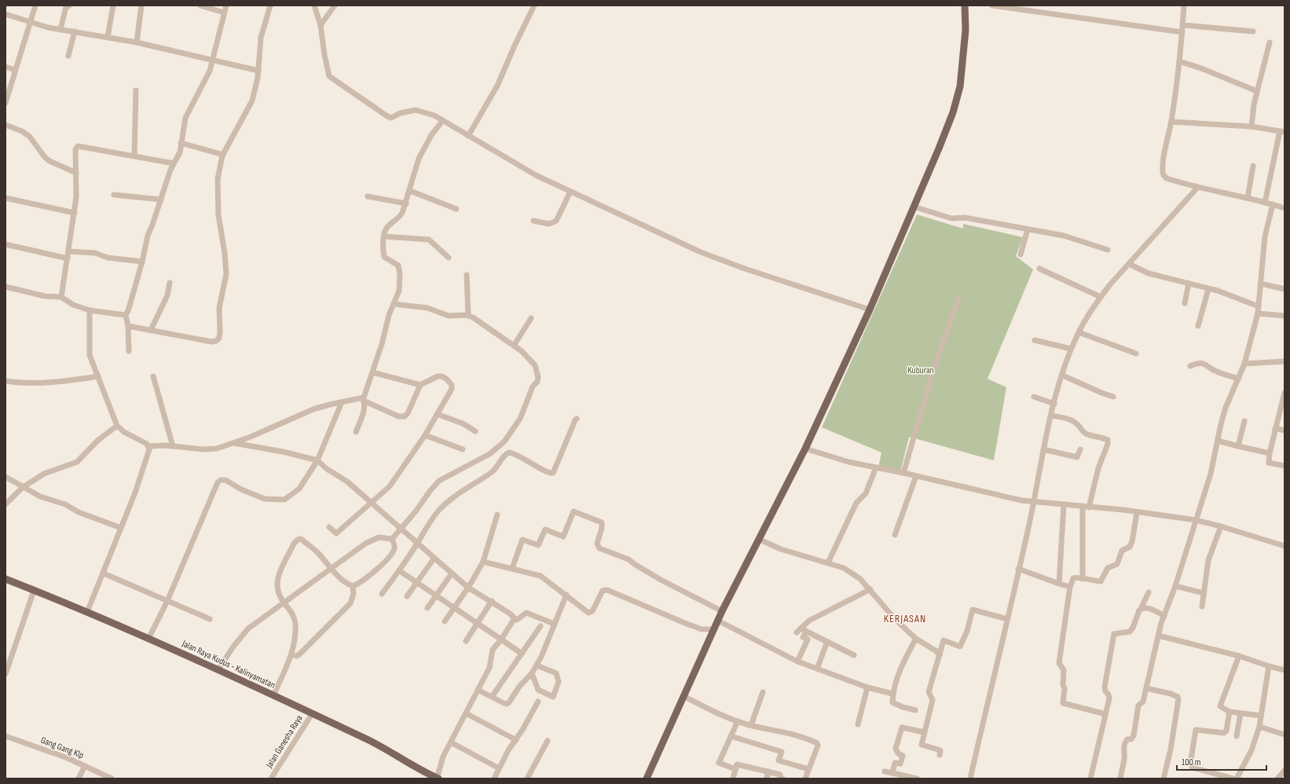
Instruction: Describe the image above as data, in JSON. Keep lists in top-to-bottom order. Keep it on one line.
{"streets":{"main road":["Jalan Raya Kudus - Kalinyamatan"],"street":["Jalan Ganesha Raya","Gang Gang Klp"]},"crossings":[["Jalan Raya Kudus - Kalinyamatan","Jalan Ganesha Raya"]],"districts":["KERJASAN"],"parks":["Kuburan"],"scale_bar":"100 m"}
